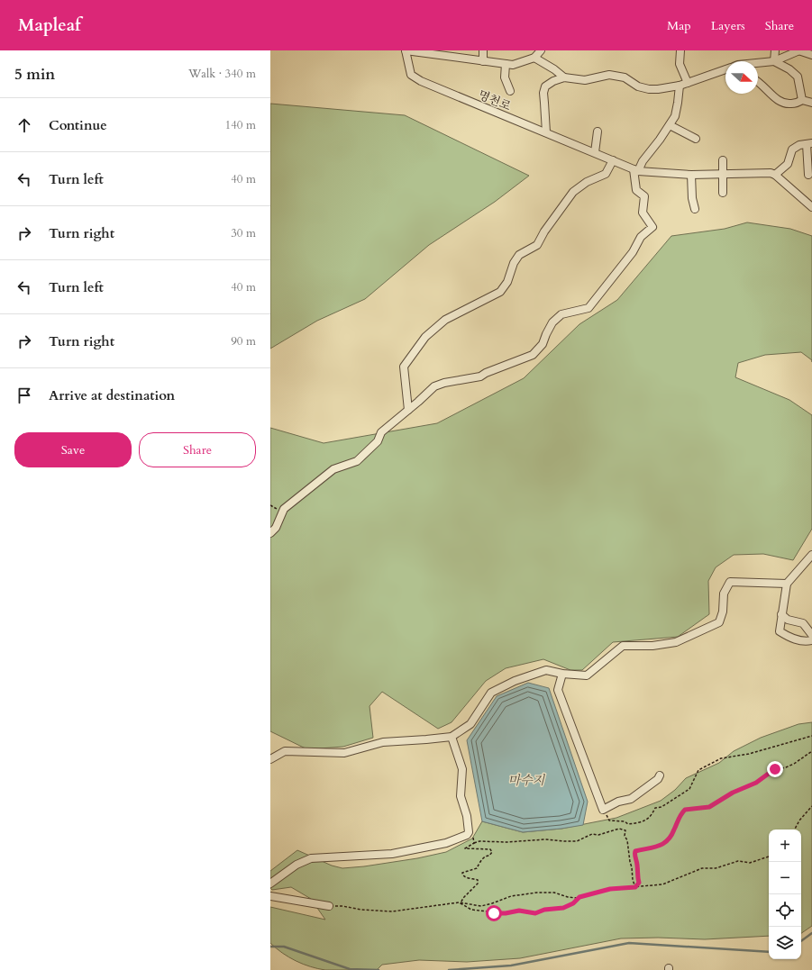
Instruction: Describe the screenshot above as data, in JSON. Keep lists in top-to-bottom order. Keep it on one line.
{"streets":{"street":["명천로"]},"water":["마수지"],"north":"right","page":{"header":"Mapleaf","nav":["Map","Layers","Share"],"heading":["5 min","Walk · 340 m"],"list":[["Continue","140 m"],["Turn left","40 m"],["Turn right","30 m"],["Turn left","40 m"],["Turn right","90 m"],"Arrive at destination"],"buttons":["Save","Share"],"map_buttons":["+","−"]}}
